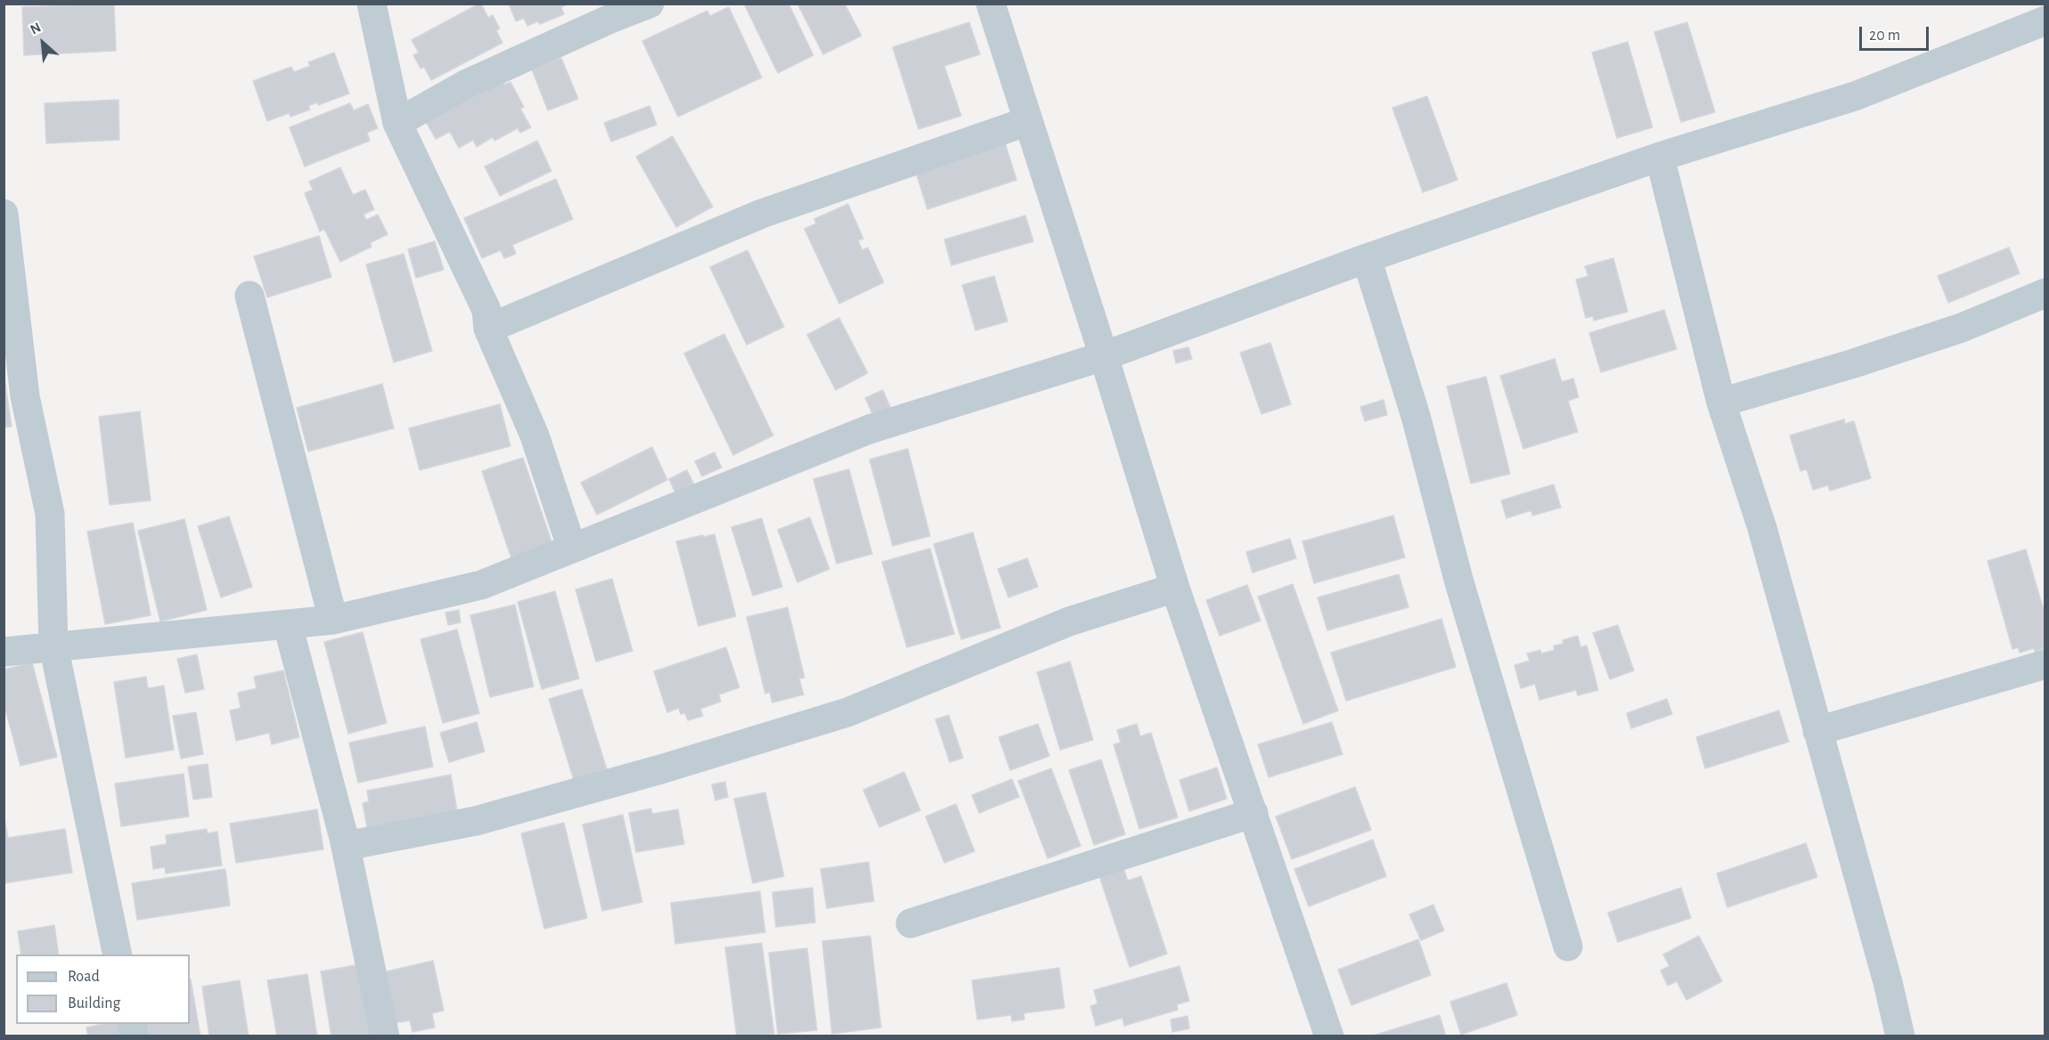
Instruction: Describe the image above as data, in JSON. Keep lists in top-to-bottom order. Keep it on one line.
{"legend":["Road","Building"],"scale_bar":"20 m","north":"top left"}
